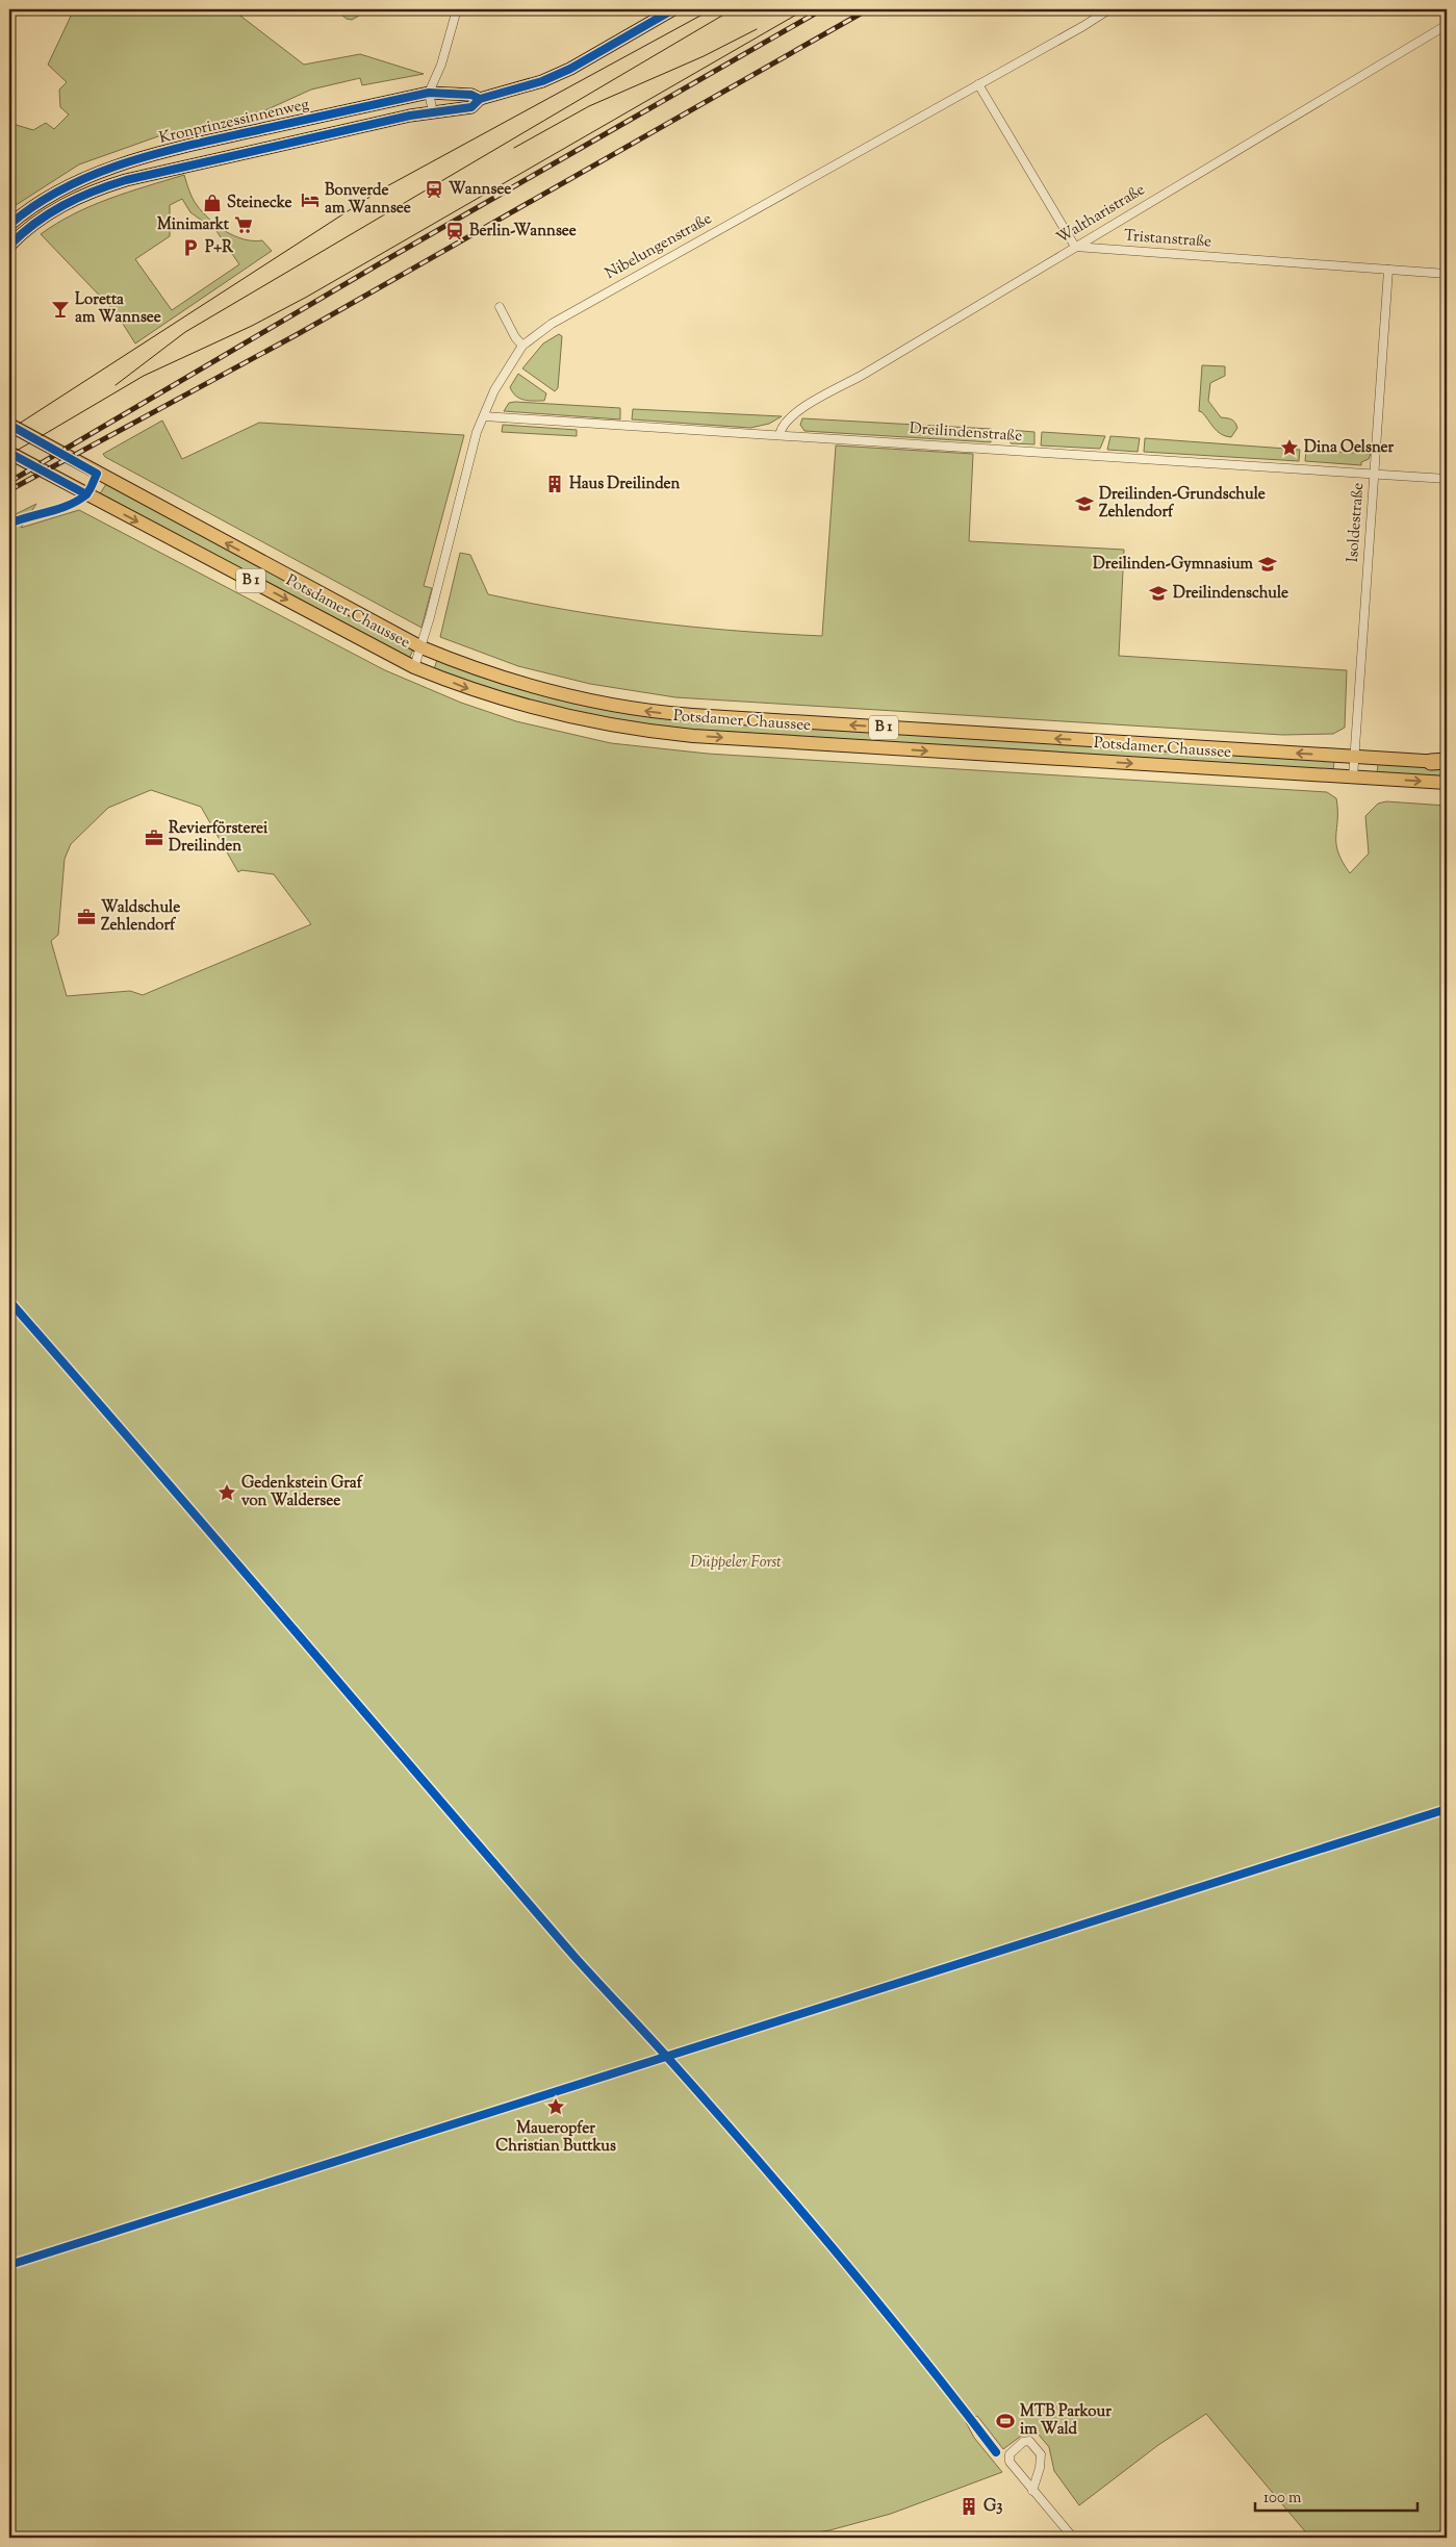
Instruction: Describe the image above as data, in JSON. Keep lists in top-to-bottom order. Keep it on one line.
{"streets":{"main road":["Kronprinzessinnenweg","B 1","Potsdamer Chaussee"],"street":["Waltharistraße","Tristanstraße","Nibelungenstraße","Dreilindenstraße","Isoldestraße"]},"crossings":[["Waltharistraße","Tristanstraße"],["Waltharistraße","Dreilindenstraße"],["Tristanstraße","Isoldestraße"],["Nibelungenstraße","Dreilindenstraße"],["Nibelungenstraße","Potsdamer Chaussee"],["Dreilindenstraße","Isoldestraße"],["Isoldestraße","Potsdamer Chaussee"],["B 1","Potsdamer Chaussee"]],"parks":["Düppeler Forst"],"places":{"station":["Wannsee","Berlin-Wannsee"],"hotel":["Bonverde am Wannsee"],"shop":["Steinecke"],"supermarket":["Minimarkt"],"parking":["P+R"],"bar":["Loretta am Wannsee"],"place":["Dina Oelsner","Gedenkstein Graf von Waldersee","Maueropfer Christian Buttkus"],"building":["Haus Dreilinden","G3"],"school or university":["Dreilinden-Grundschule Zehlendorf","Dreilinden-Gymnasium","Dreilindenschule"],"office":["Revierförsterei Dreilinden","Waldschule Zehlendorf"],"sports":["MTB Parkour im Wald"]},"scale_bar":"100 m"}
